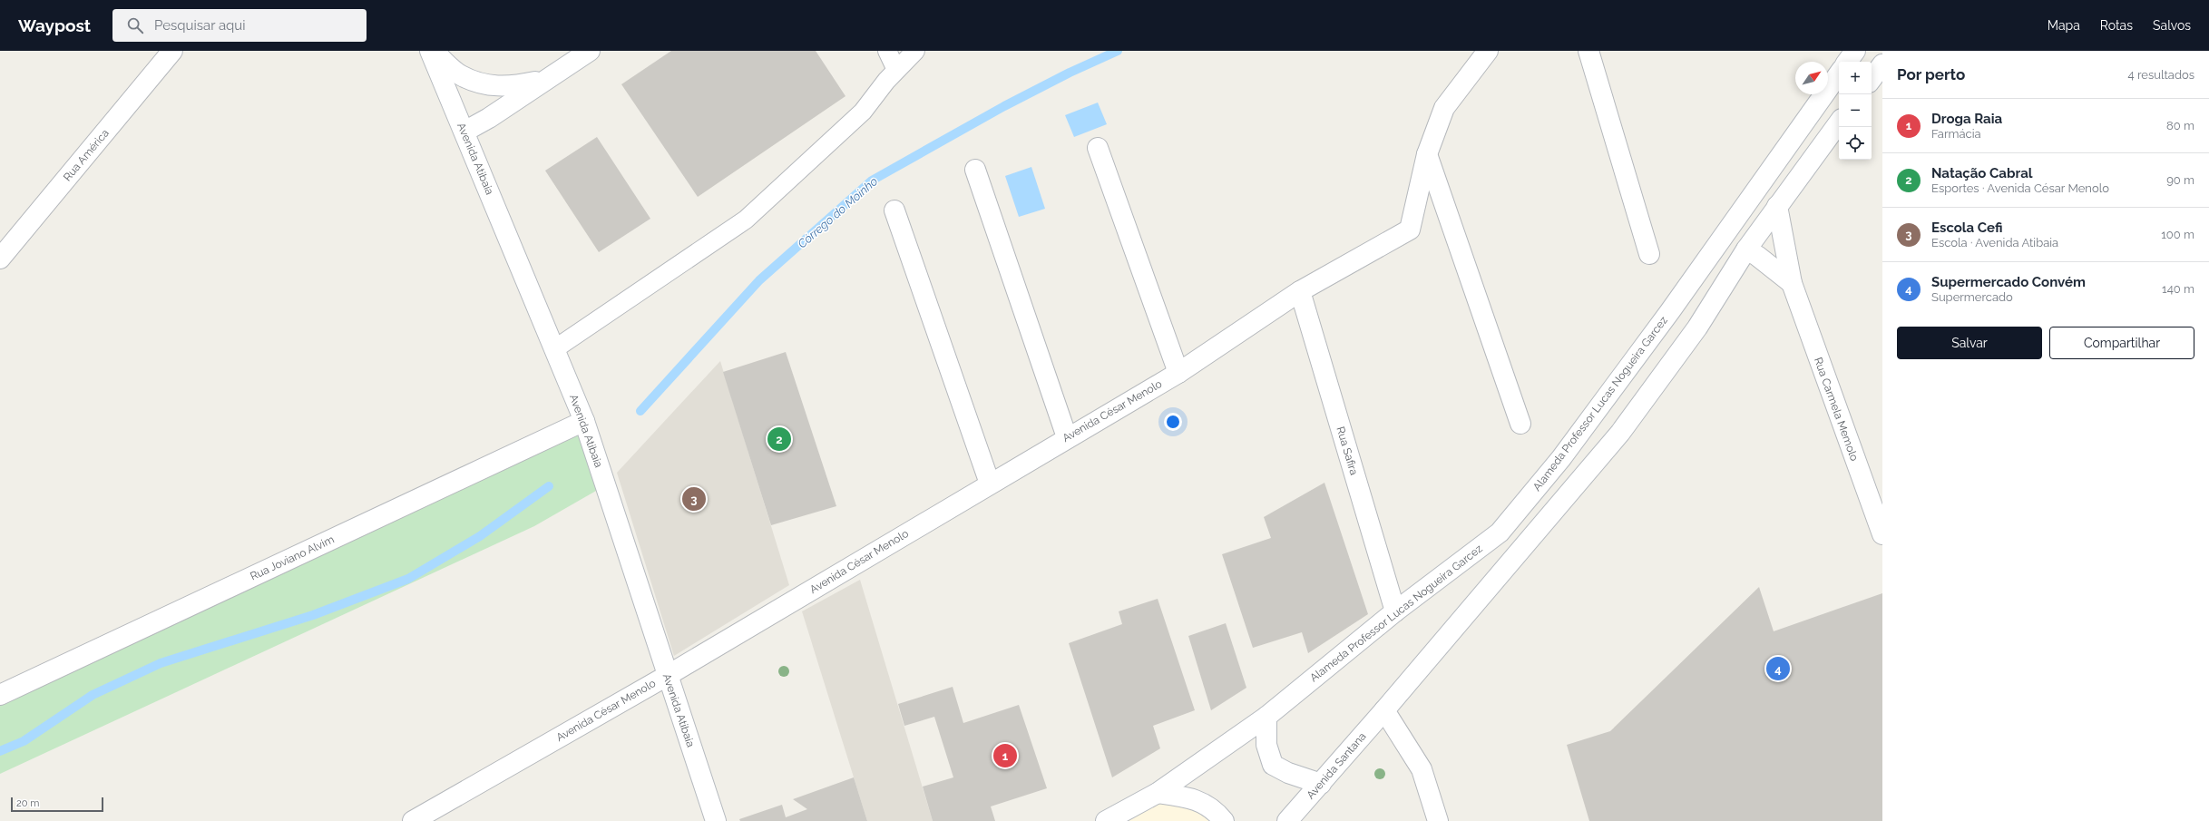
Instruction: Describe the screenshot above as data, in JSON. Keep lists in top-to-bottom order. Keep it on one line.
{"streets":{"street":["Rua América","Avenida Atibaia","Alameda Professor Lucas Nogueira Garcez","Rua Carmela Memolo","Avenida César Menolo","Rua Safira","Rua Joviano Alvim","Avenida Santana"]},"crossings":[["Avenida Atibaia","Avenida César Menolo"],["Avenida Atibaia","Rua Joviano Alvim"],["Alameda Professor Lucas Nogueira Garcez","Rua Safira"],["Avenida César Menolo","Rua Safira"]],"water":["Córrego do Moinho"],"scale_bar":"20 m","north":"top right","page":{"header":"Waypost","search":"Pesquisar aqui","nav":["Mapa","Rotas","Salvos"],"heading":["Por perto","4 resultados"],"map_buttons":["+","−"],"list":[{"mark":"1","name":"Droga Raia","note":"Farmácia","value":"80 m"},{"mark":"2","name":"Natação Cabral","note":"Esportes · Avenida César Menolo","value":"90 m"},{"mark":"3","name":"Escola Cefi","note":"Escola · Avenida Atibaia","value":"100 m"},{"mark":"4","name":"Supermercado Convém","note":"Supermercado","value":"140 m"}],"buttons":["Salvar","Compartilhar"],"pins":["2","3","4","1"],"scale":"20 m"}}
